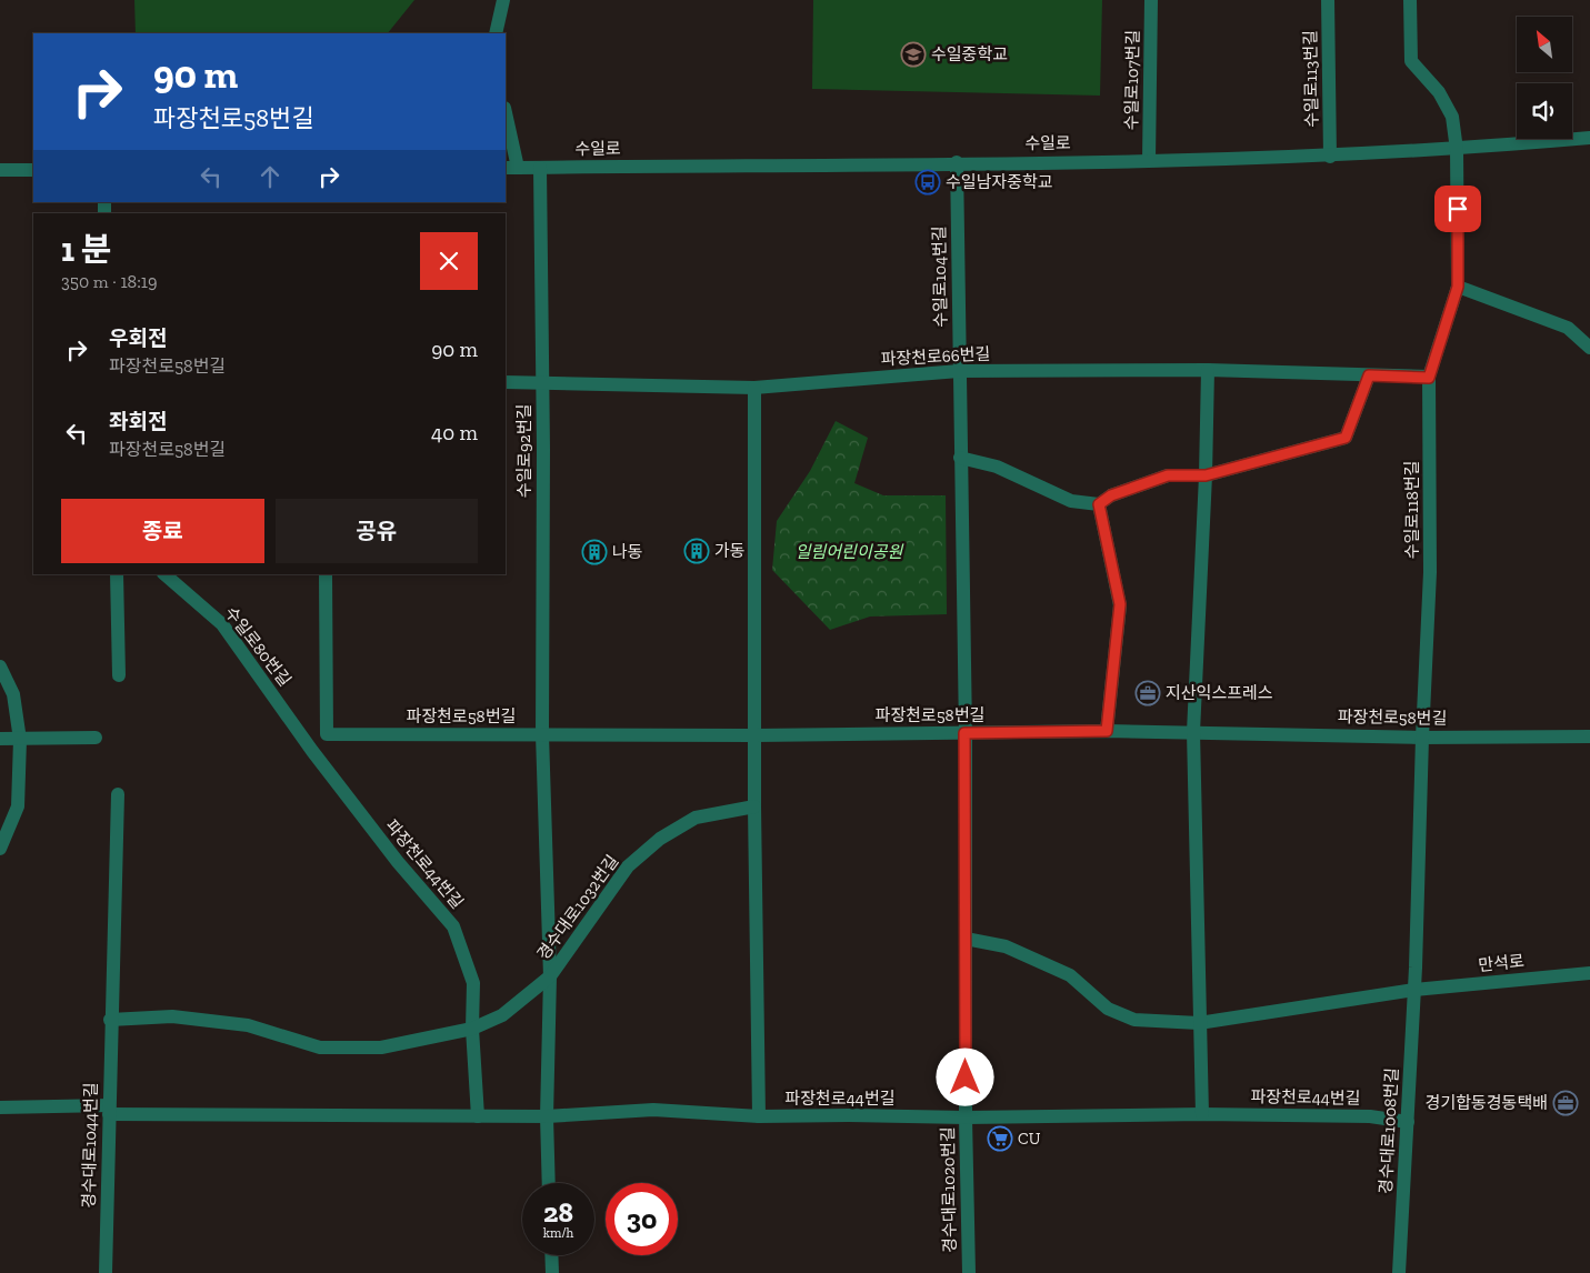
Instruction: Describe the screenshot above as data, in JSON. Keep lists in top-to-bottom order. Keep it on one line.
{"streets":{"street":["수일로113번길","수일로107번길","수일로","수일로104번길","파장천로66번길","수일로92번길","수일로118번길","수일로80번길","파장천로58번길","파장천로44번길","경수대로1032번길","만석로","경수대로1008번길","경수대로1044번길","경수대로1020번길"]},"crossings":[["수일로113번길","수일로"],["수일로107번길","수일로"],["수일로","수일로104번길"],["수일로","수일로92번길"],["수일로","수일로118번길"],["수일로104번길","파장천로66번길"],["수일로104번길","파장천로58번길"],["수일로104번길","경수대로1020번길"],["파장천로66번길","수일로92번길"],["파장천로66번길","수일로118번길"],["수일로92번길","파장천로58번길"],["수일로92번길","경수대로1032번길"],["수일로118번길","파장천로58번길"],["수일로118번길","경수대로1008번길"],["수일로80번길","파장천로44번길"],["파장천로58번길","경수대로1032번길"],["파장천로58번길","경수대로1008번길"],["파장천로58번길","경수대로1020번길"],["파장천로44번길","경수대로1032번길"],["파장천로44번길","경수대로1008번길"],["파장천로44번길","경수대로1044번길"],["파장천로44번길","경수대로1020번길"],["만석로","경수대로1008번길"]],"parks":["일림어린이공원"],"places":{"school or university":["수일중학교"],"bus stop":["수일남자중학교"],"building":["가동","나동"],"office":["지산익스프레스","경기합동경동택배"],"supermarket":["CU"]},"north":"top left","page":{"turn":["90 m","파장천로58번길"],"heading":["1 분","350 m · 18:19"],"list":[{"name":"우회전","note":"파장천로58번길","value":"90 m"},{"name":"좌회전","note":"파장천로58번길","value":"40 m"}],"buttons":["종료","공유"],"speed":"28 km/h","limit":"30"}}
